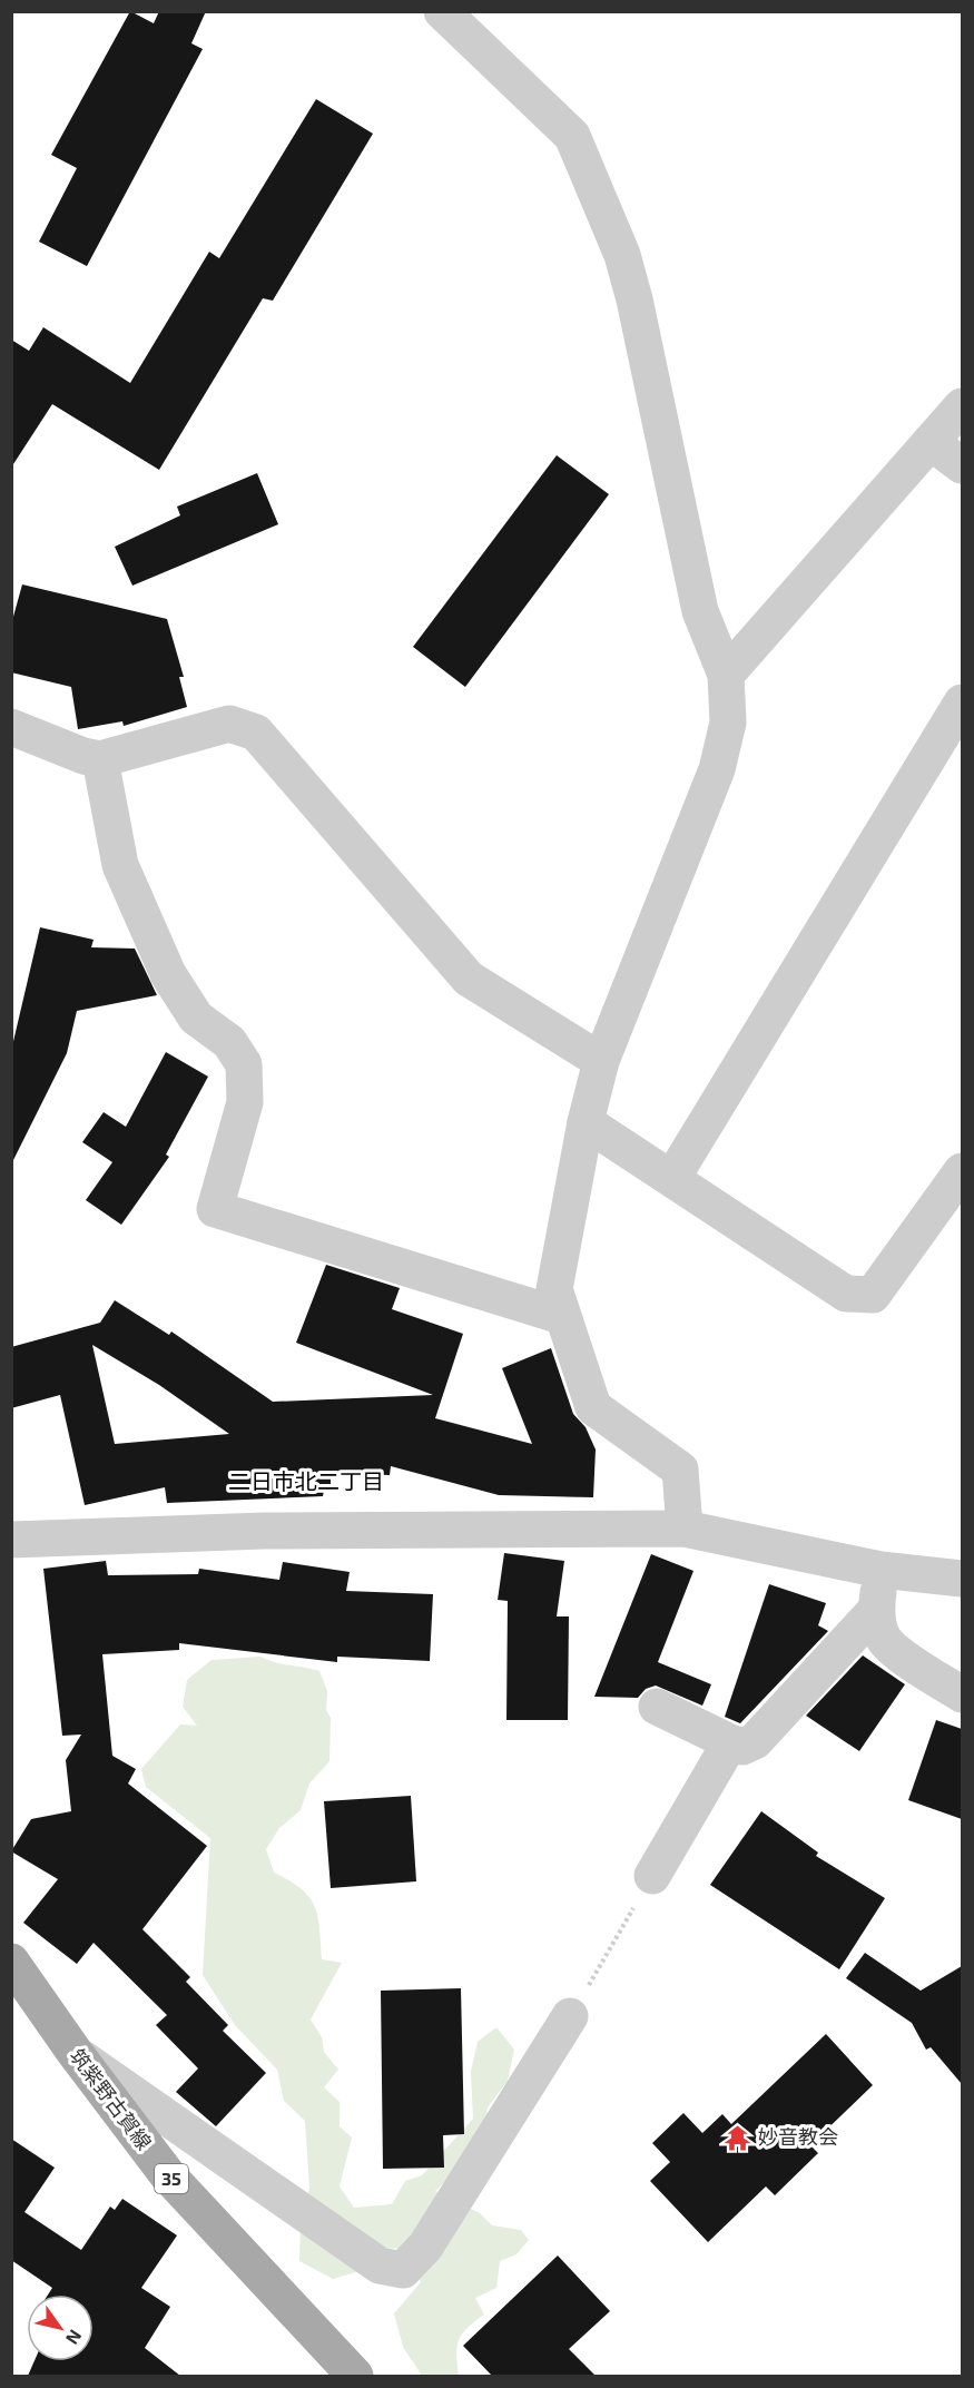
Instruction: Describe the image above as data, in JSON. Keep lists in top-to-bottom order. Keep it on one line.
{"streets":{"main road":["筑紫野古賀線","35"]},"districts":["二日市北二丁目"],"places":{"temple":["妙音教会"]},"north":"bottom right"}
